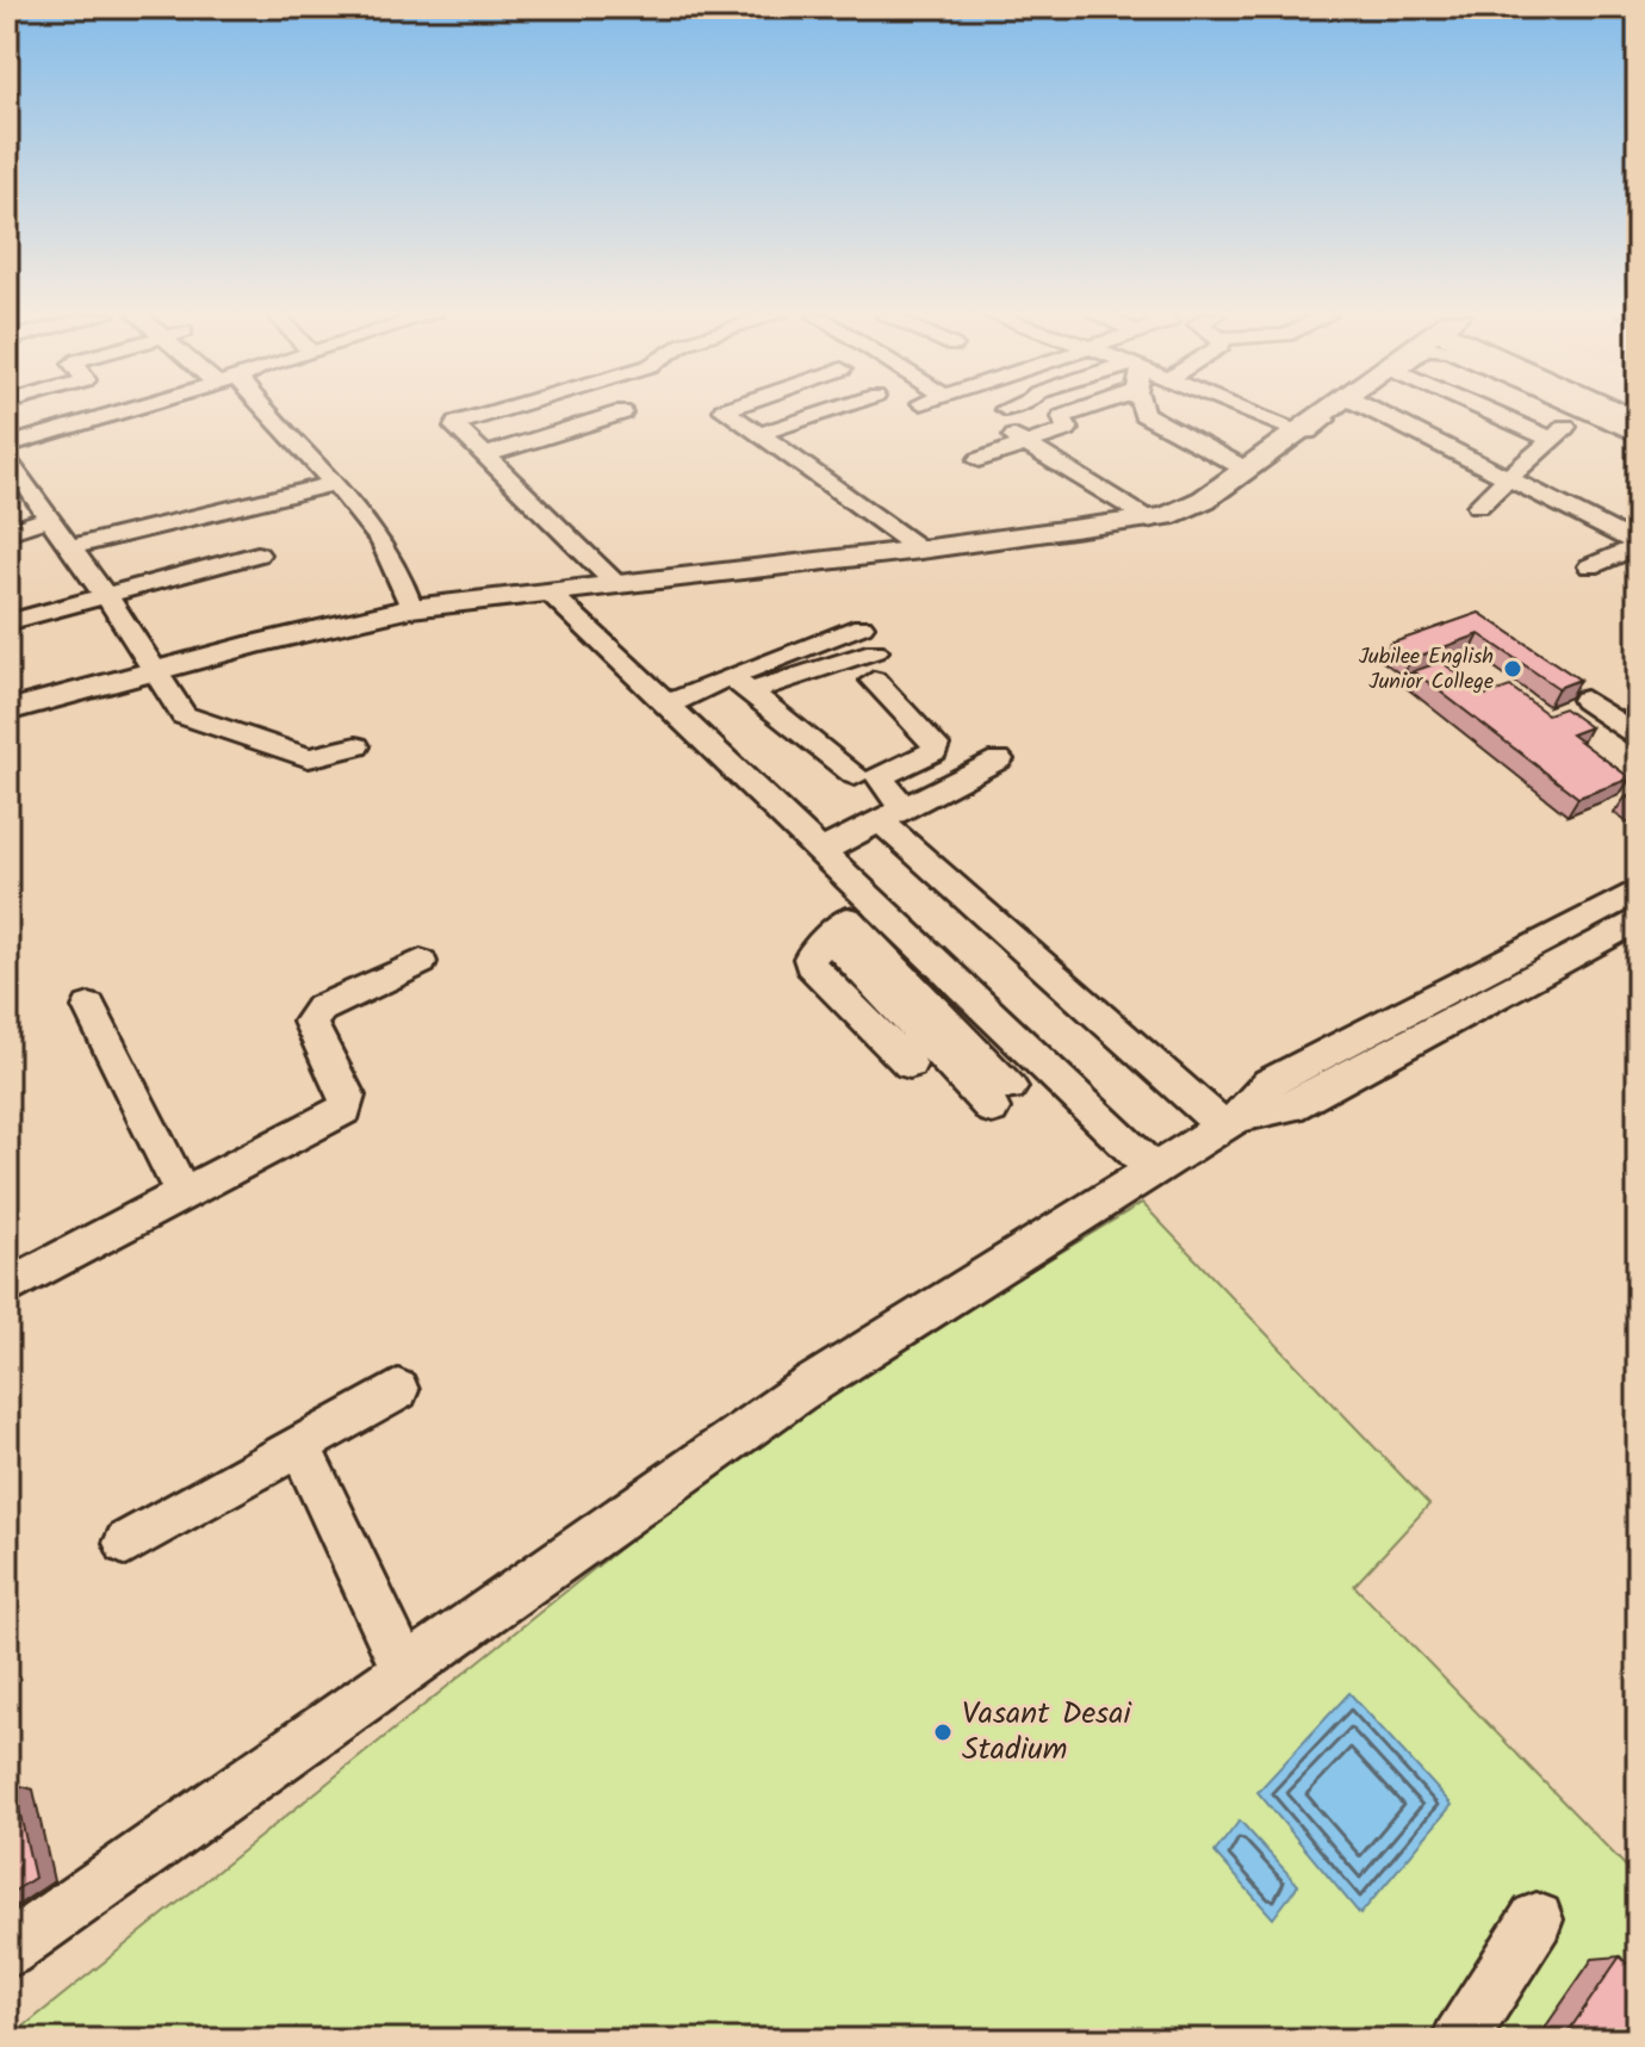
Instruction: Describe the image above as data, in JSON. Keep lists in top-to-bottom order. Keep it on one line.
{"places":["Jubilee English Junior College","Vasant Desai Stadium"]}
